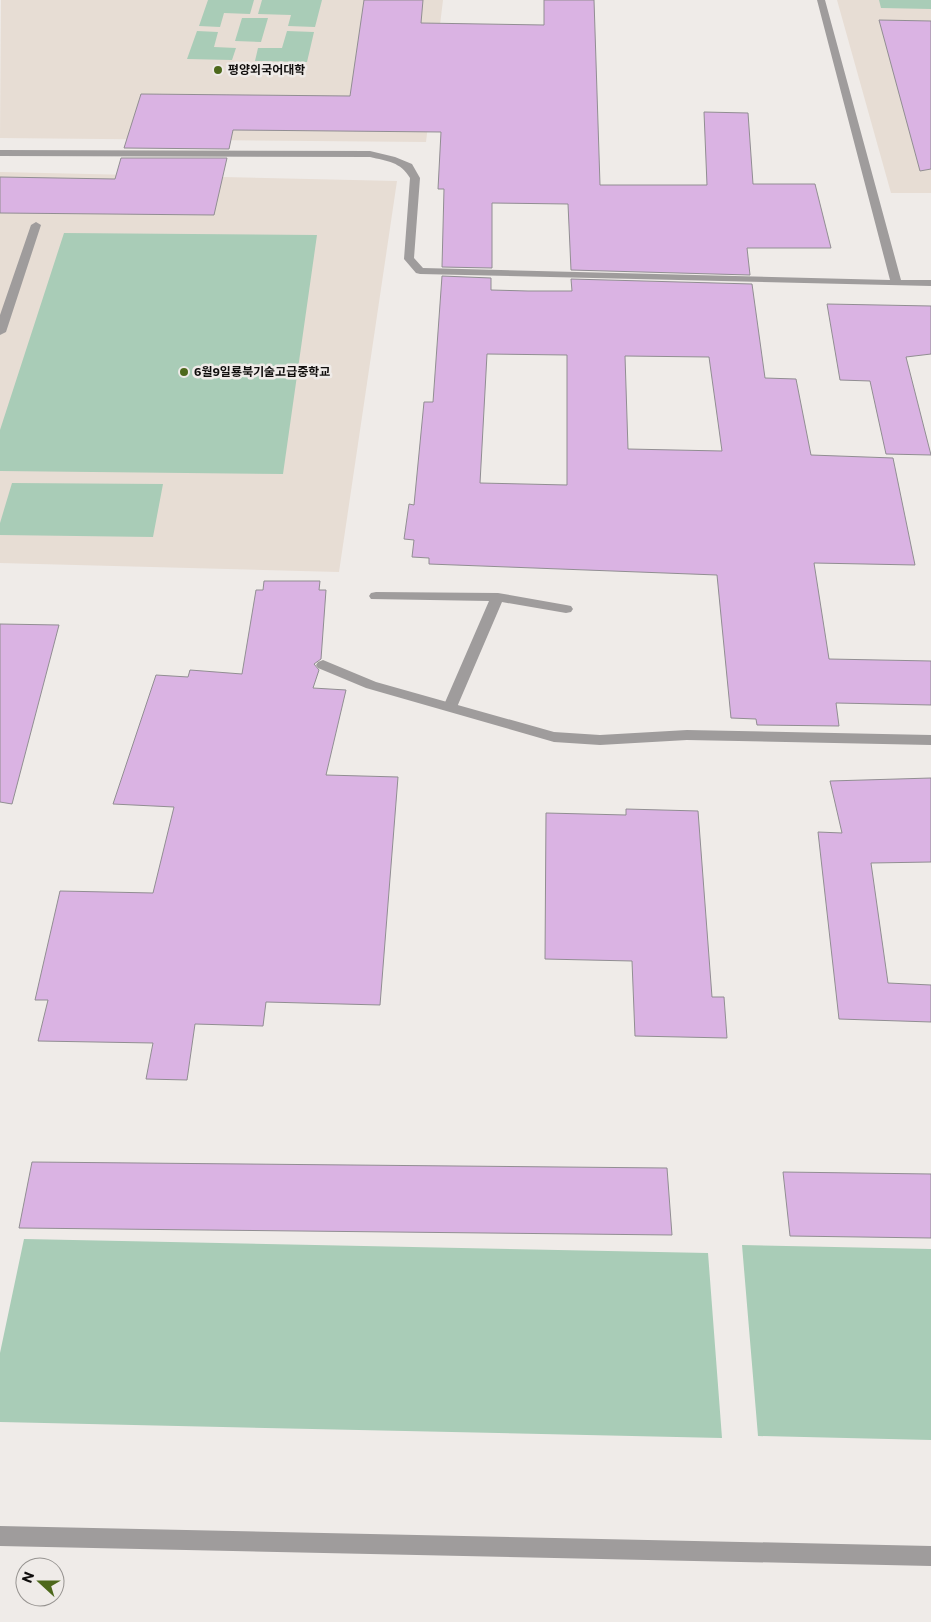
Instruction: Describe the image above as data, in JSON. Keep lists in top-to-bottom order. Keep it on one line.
{"places":["평양외국어대학","6월9일룡북기술고급중학교"],"north":"left"}
